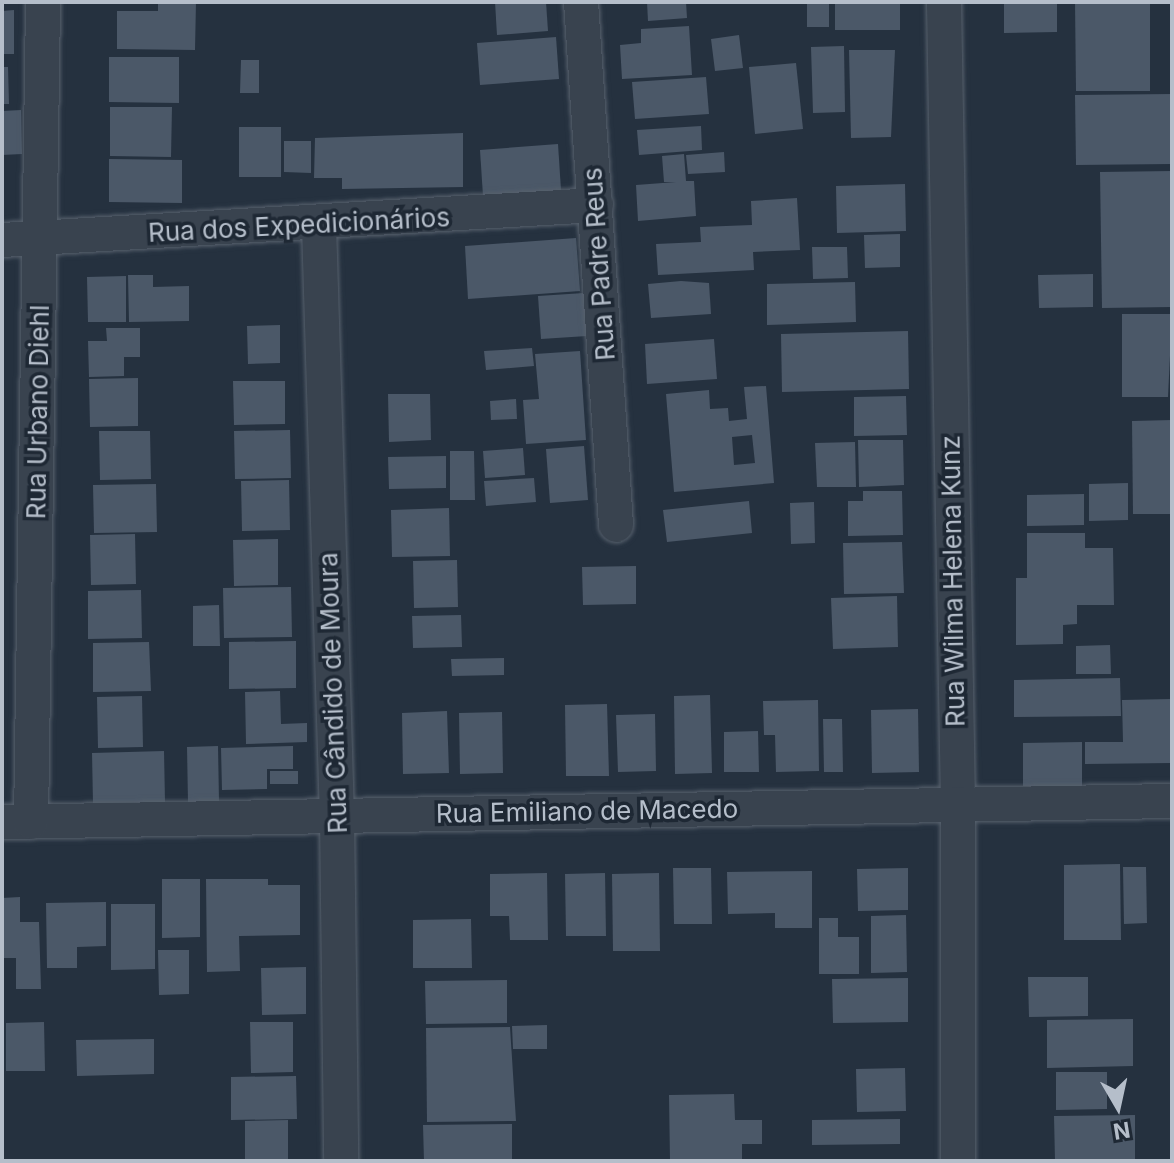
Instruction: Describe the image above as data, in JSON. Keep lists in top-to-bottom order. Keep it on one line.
{"streets":{"street":["Rua dos Expedicionários","Rua Padre Reus","Rua Urbano Diehl","Rua Wilma Helena Kunz","Rua Cândido de Moura","Rua Emiliano de Macedo"]},"crossings":[["Rua dos Expedicionários","Rua Padre Reus"],["Rua dos Expedicionários","Rua Urbano Diehl"],["Rua dos Expedicionários","Rua Cândido de Moura"],["Rua Urbano Diehl","Rua Emiliano de Macedo"],["Rua Wilma Helena Kunz","Rua Emiliano de Macedo"],["Rua Cândido de Moura","Rua Emiliano de Macedo"]],"north":"bottom"}
